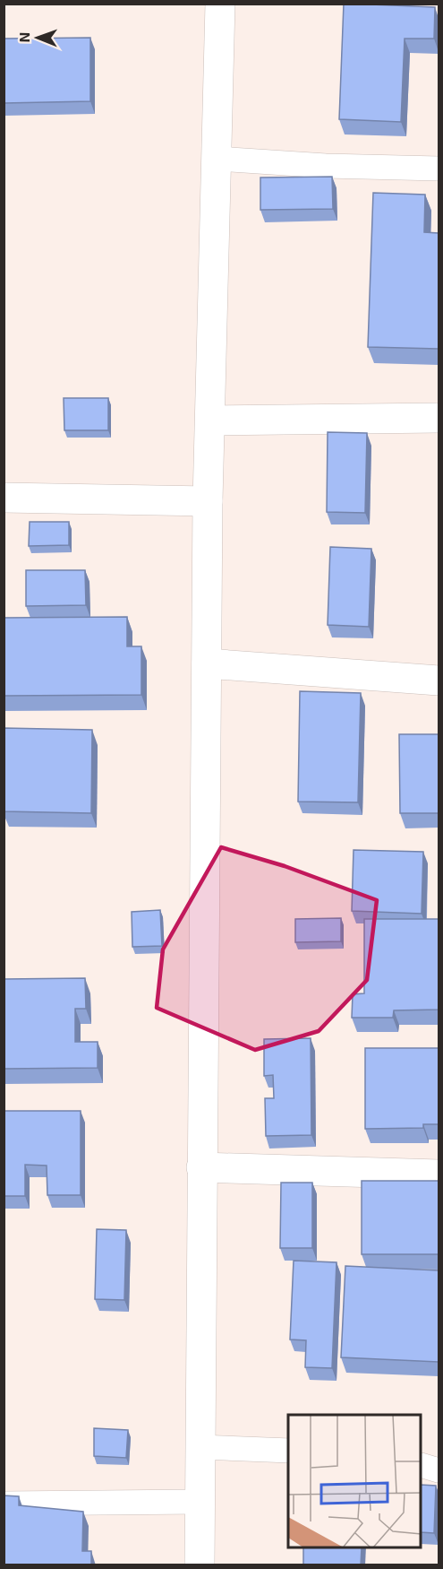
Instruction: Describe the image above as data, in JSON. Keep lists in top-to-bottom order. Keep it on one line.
{"north":"left"}
